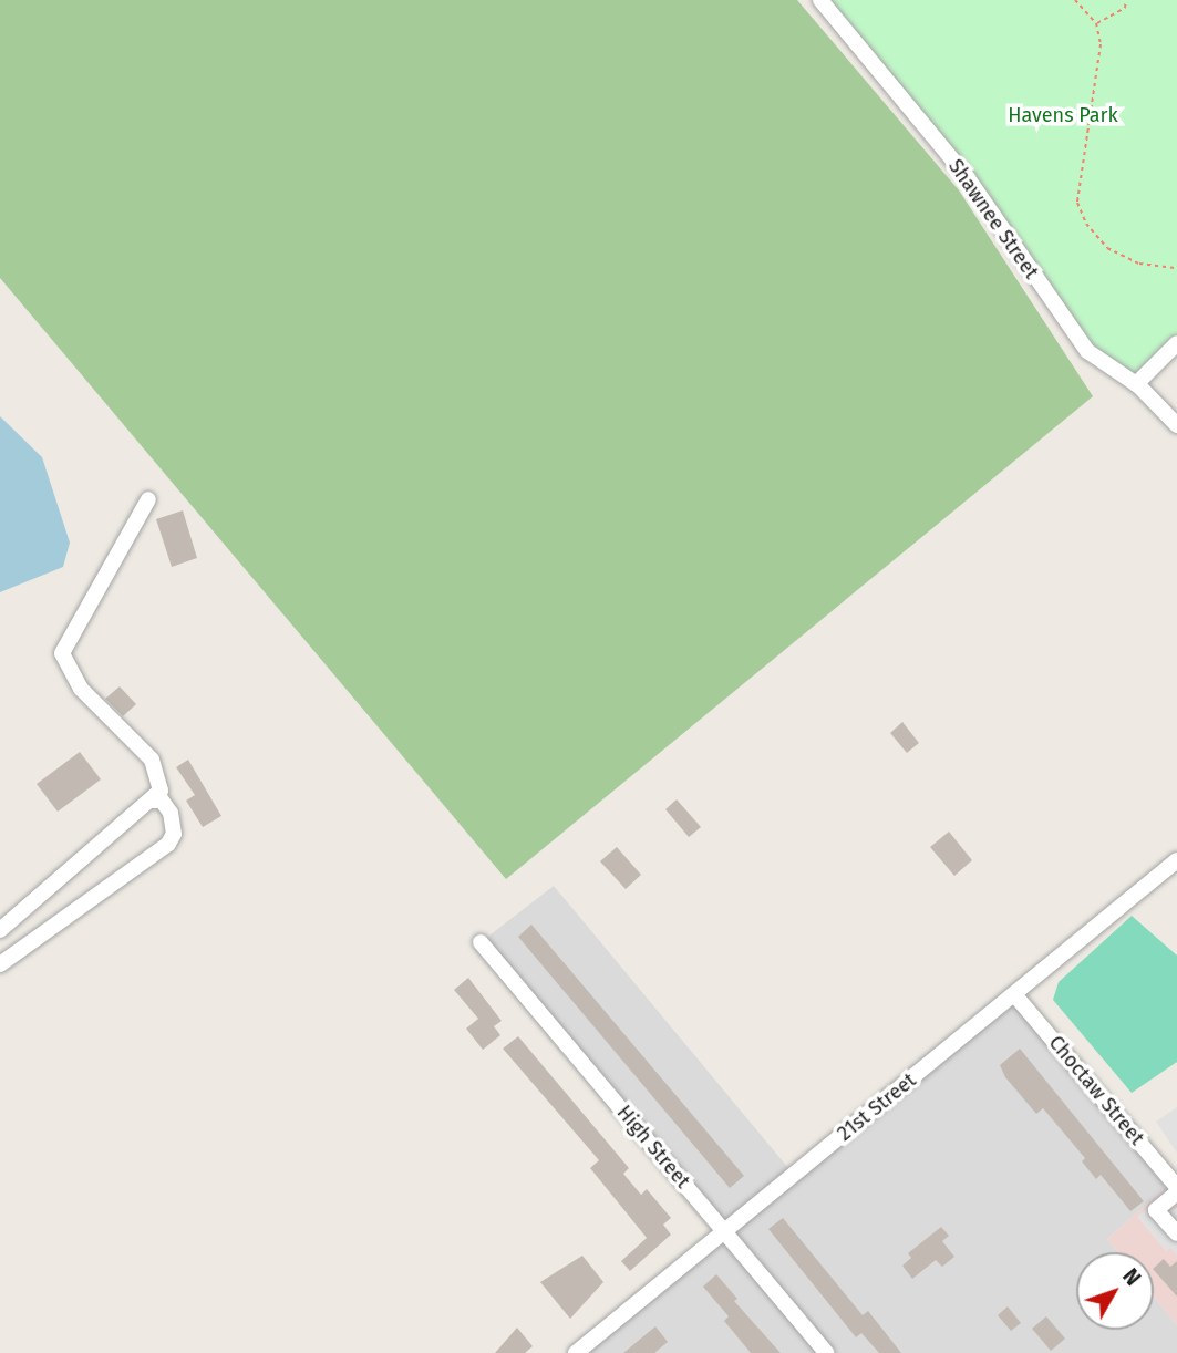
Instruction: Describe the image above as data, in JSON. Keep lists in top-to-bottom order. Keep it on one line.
{"streets":{"street":["Shawnee Street","Choctaw Street","21st Street","High Street"]},"crossings":[["Choctaw Street","21st Street"],["21st Street","High Street"]],"parks":["Havens Park"],"north":"top right"}
